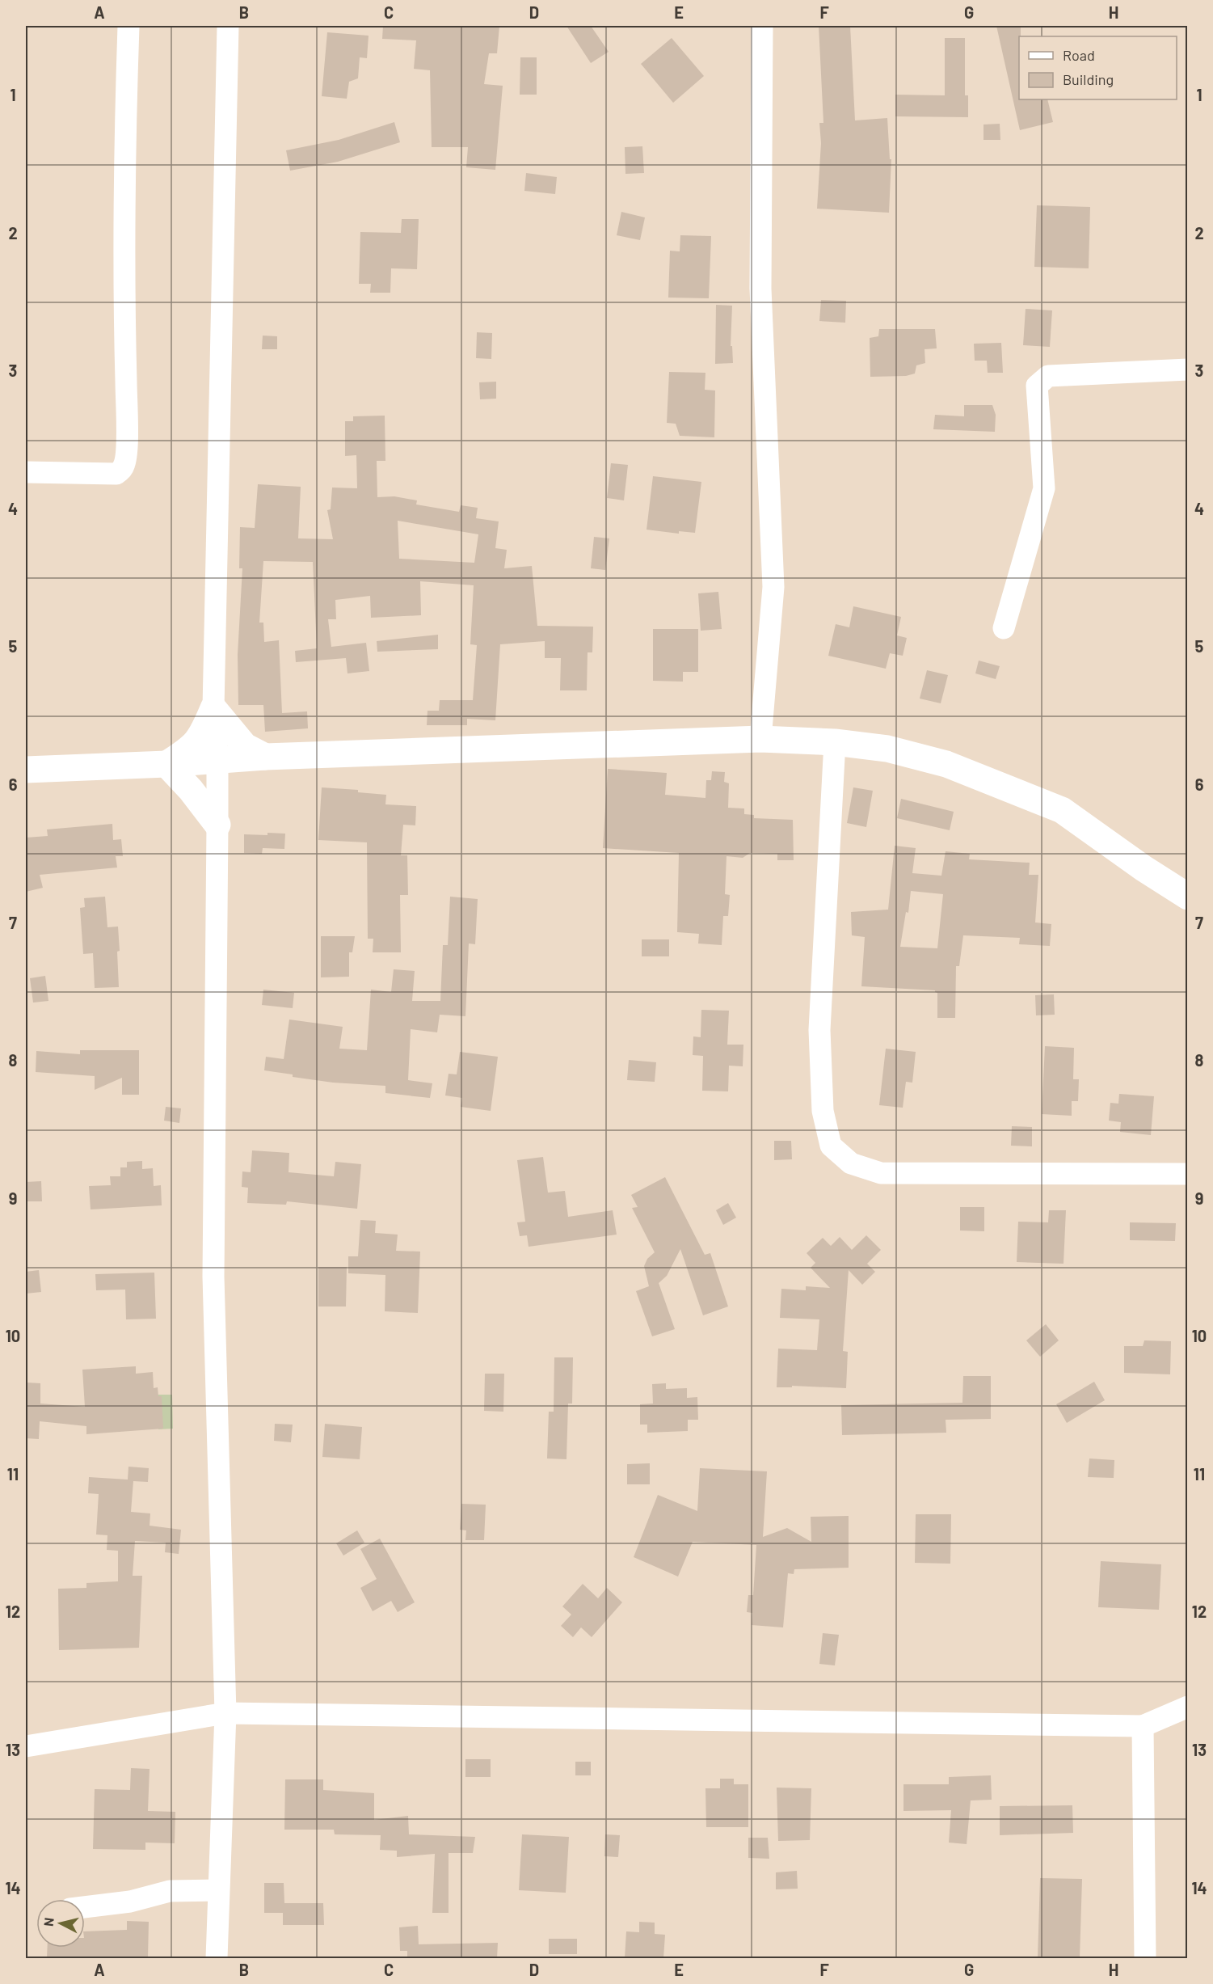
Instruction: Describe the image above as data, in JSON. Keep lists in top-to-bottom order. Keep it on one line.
{"legend":["Road","Building"],"north":"left","grid":{"columns":["A","B","C","D","E","F","G","H"],"rows":["1","2","3","4","5","6","7","8","9","10","11","12","13","14"]}}
